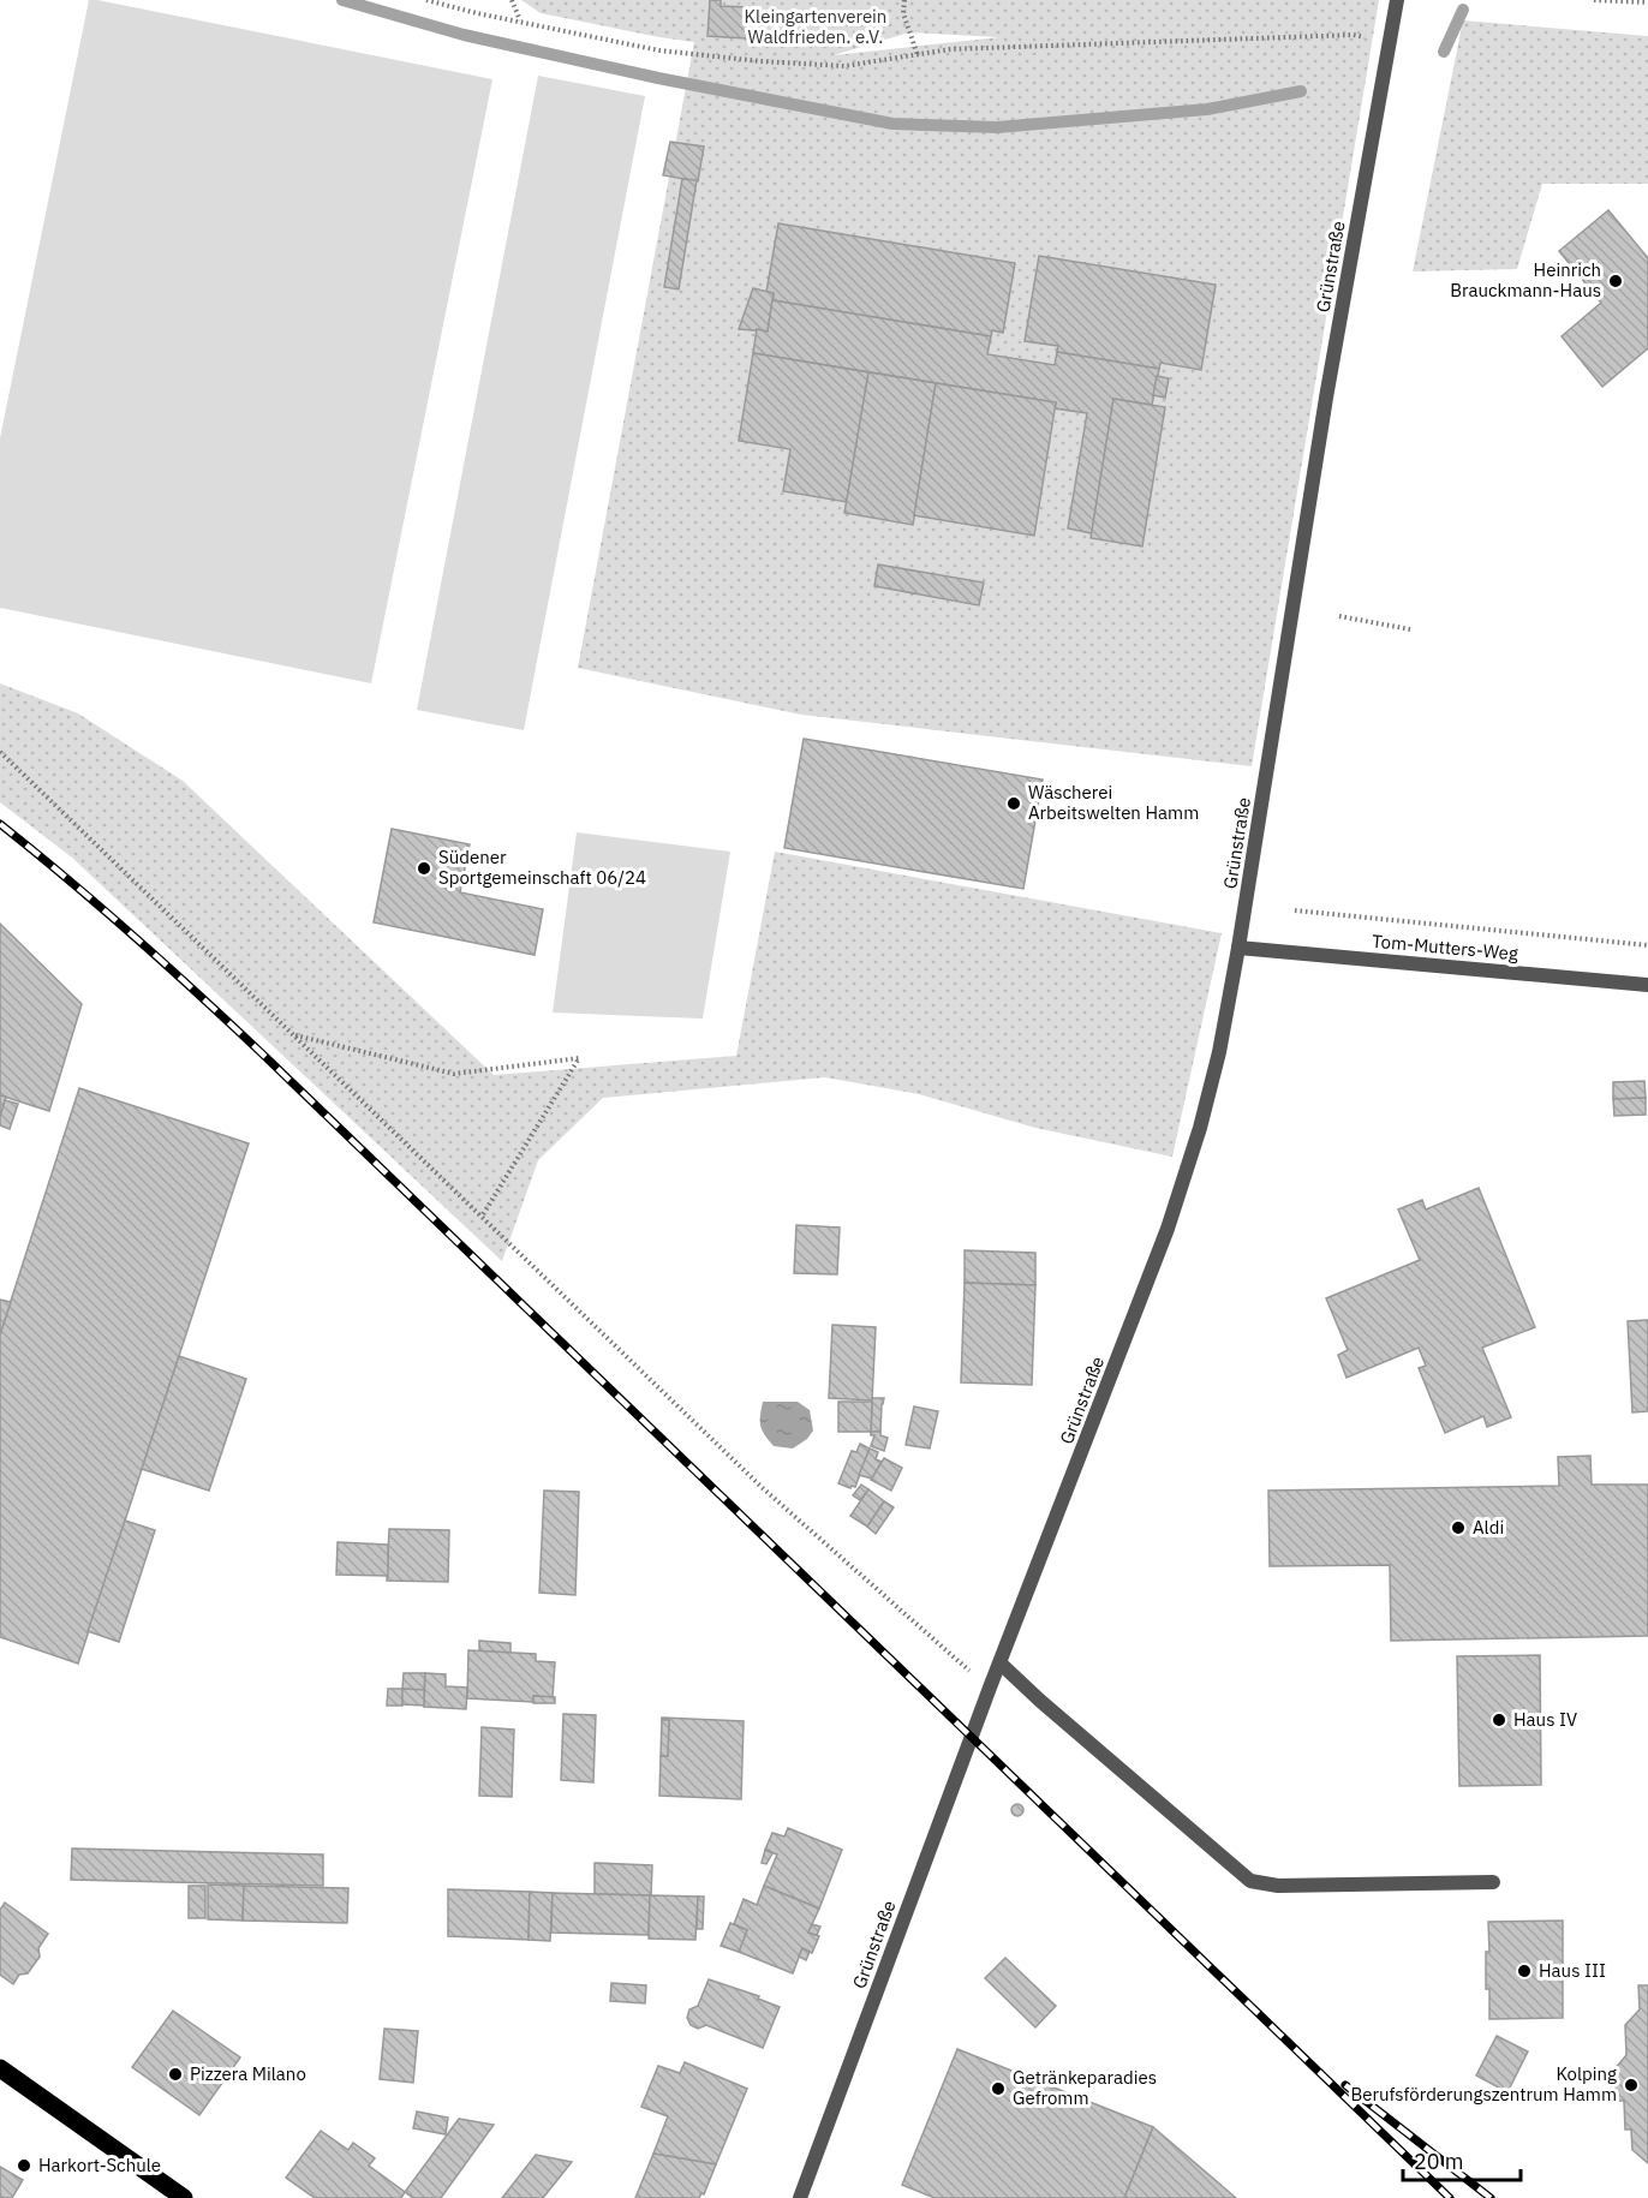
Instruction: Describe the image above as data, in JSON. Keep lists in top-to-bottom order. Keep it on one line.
{"streets":{"street":["Grünstraße","Tom-Mutters-Weg"]},"crossings":[["Grünstraße","Tom-Mutters-Weg"]],"parks":["Kleingartenverein Waldfrieden. e.V."],"places":["Heinrich Brauckmann-Haus","Wäscherei Arbeitswelten Hamm","Südener Sportgemeinschaft 06/24","Aldi","Haus IV","Haus III","Pizzera Milano","Kolping Berufsförderungszentrum Hamm","Getränkeparadies Gefromm","Harkort-Schule"],"scale_bar":"20 m"}
